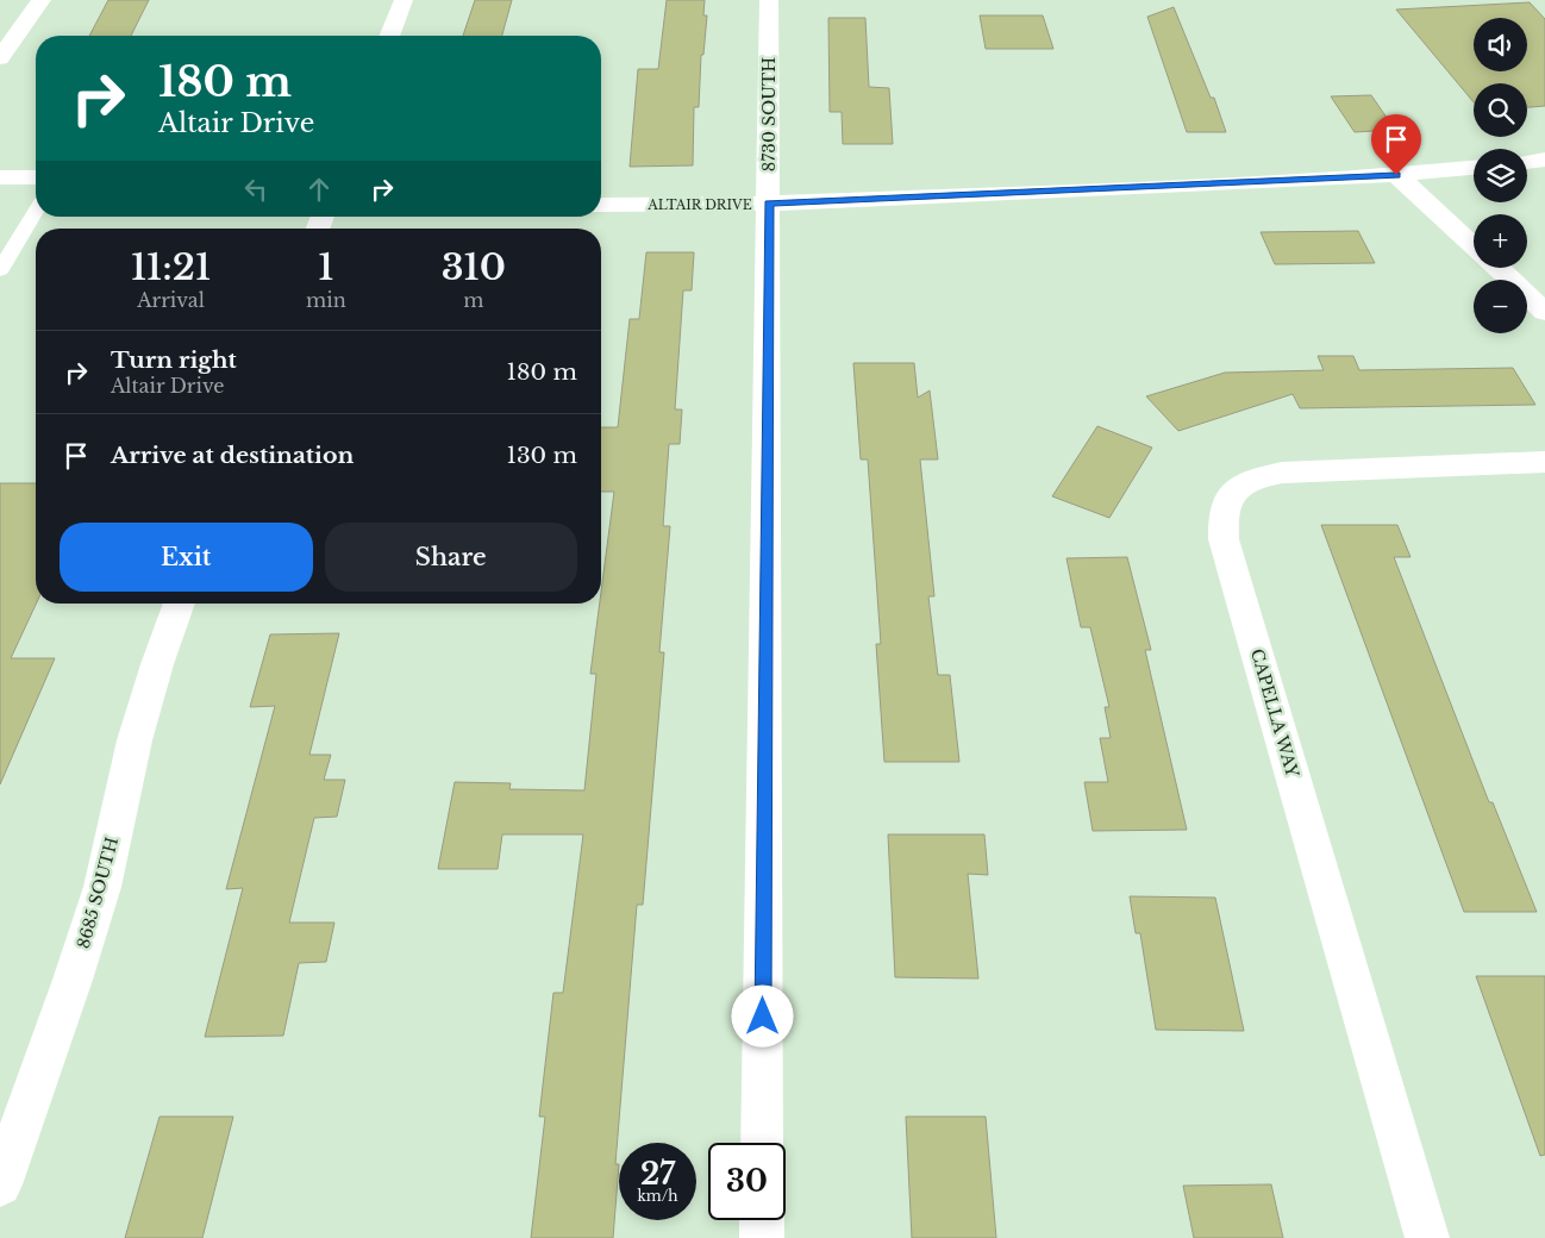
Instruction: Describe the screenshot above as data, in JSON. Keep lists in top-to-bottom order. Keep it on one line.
{"streets":{"street":["8730 SOUTH","ALTAIR DRIVE","CAPELLA WAY","8685 SOUTH"]},"crossings":[["8730 SOUTH","ALTAIR DRIVE"]],"page":{"map_buttons":["+","−"],"turn":["180 m","Altair Drive"],"eta":["11:21","Arrival","1","min","310","m"],"list":[{"name":"Turn right","note":"Altair Drive","value":"180 m"},{"name":"Arrive at destination","value":"130 m"}],"buttons":["Exit","Share"],"speed":"27 km/h","limit":"30"}}
